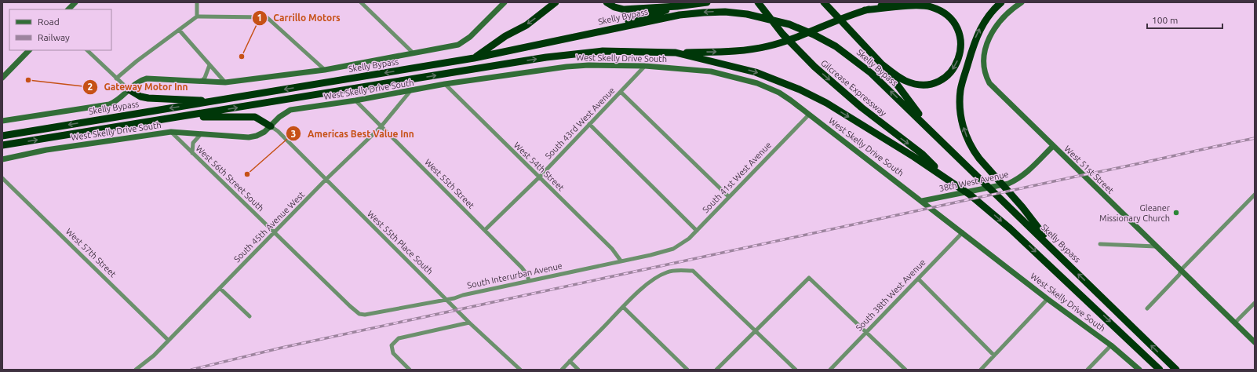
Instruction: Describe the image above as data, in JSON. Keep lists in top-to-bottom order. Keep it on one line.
{"streets":{"highway":["Skelly Bypass","Gilcrease Expressway"],"street":["West Skelly Drive South","South 43rd West Avenue","West 54th Street","West 51st Street","South 41st West Avenue","West 56th Street South","38th West Avenue","West 55th Street","South 45th Avenue West","West 55th Place South","West 57th Street","South Interurban Avenue","South 38th West Avenue"]},"crossings":[["West Skelly Drive South","South 43rd West Avenue"],["West Skelly Drive South","West 54th Street"],["West Skelly Drive South","South 41st West Avenue"],["West Skelly Drive South","West 56th Street South"],["West Skelly Drive South","38th West Avenue"],["West Skelly Drive South","West 55th Street"],["West Skelly Drive South","South 45th Avenue West"],["West Skelly Drive South","West 55th Place South"],["West Skelly Drive South","South 38th West Avenue"],["South 43rd West Avenue","West 54th Street"],["South 43rd West Avenue","West 55th Street"],["West 54th Street","South Interurban Avenue"],["West 51st Street","38th West Avenue"],["South 41st West Avenue","South Interurban Avenue"],["West 56th Street South","South 45th Avenue West"],["West 56th Street South","South Interurban Avenue"],["West 55th Street","South 45th Avenue West"],["West 55th Street","South Interurban Avenue"],["South 45th Avenue West","West 55th Place South"],["South 45th Avenue West","West 57th Street"],["West 55th Place South","South Interurban Avenue"]],"places":["Carrillo Motors","Gateway Motor Inn","Americas Best Value Inn","Gleaner Missionary Church"],"legend":["Road","Railway"],"scale_bar":"100 m"}
